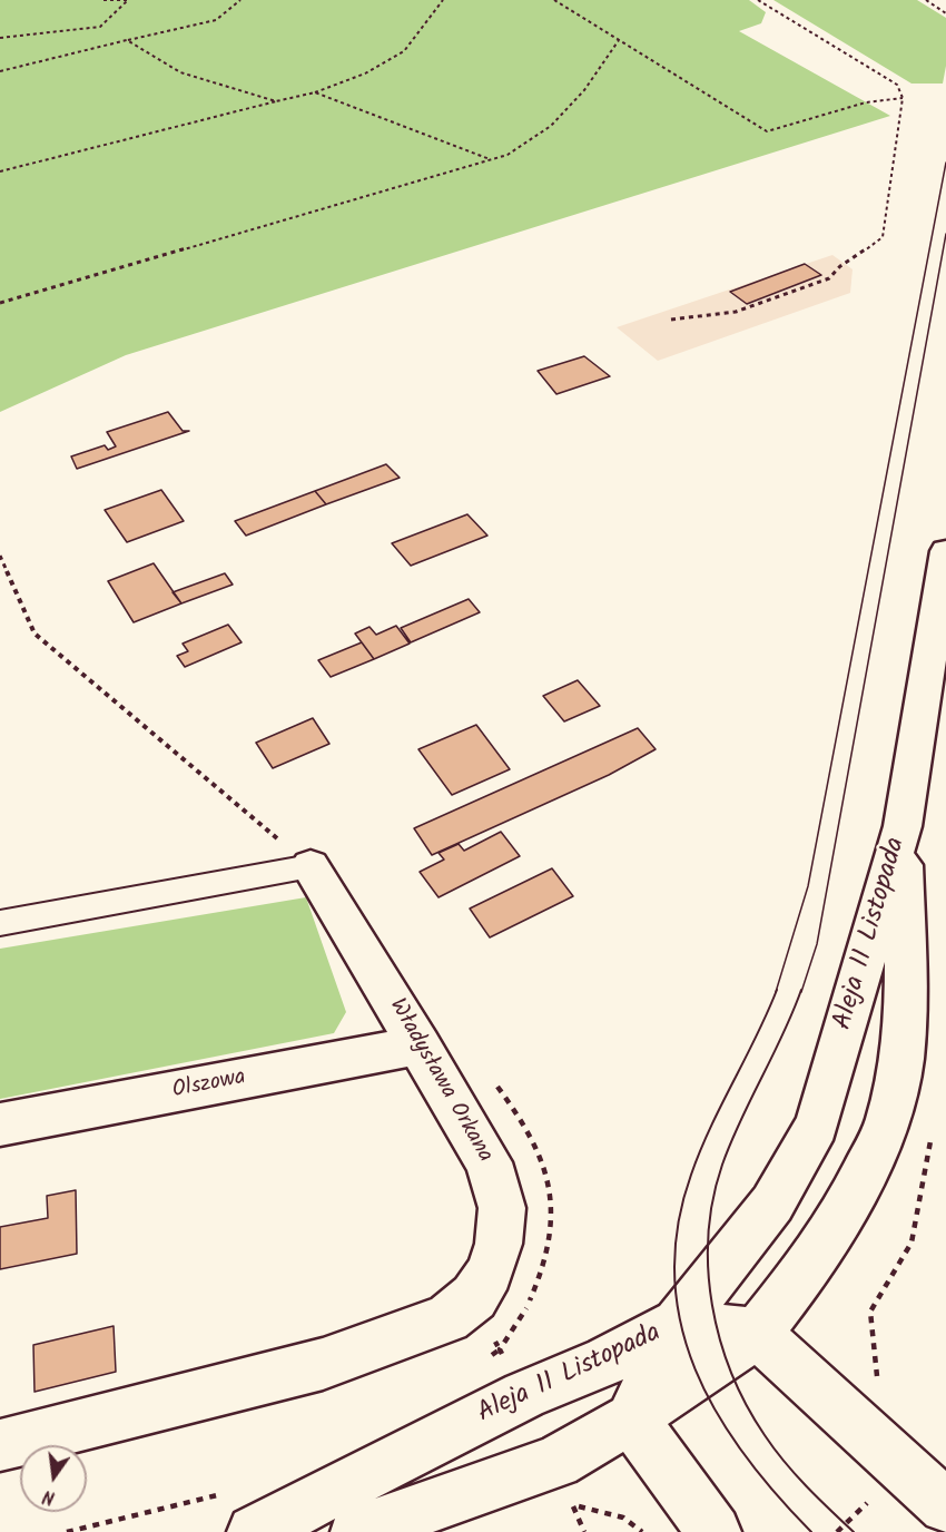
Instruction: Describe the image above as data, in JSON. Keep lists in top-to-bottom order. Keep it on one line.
{"streets":{"street":["Aleja 11 Listopada","Władysława Orkana","Olszowa"]},"crossings":[["Władysława Orkana","Olszowa"]],"north":"bottom"}
